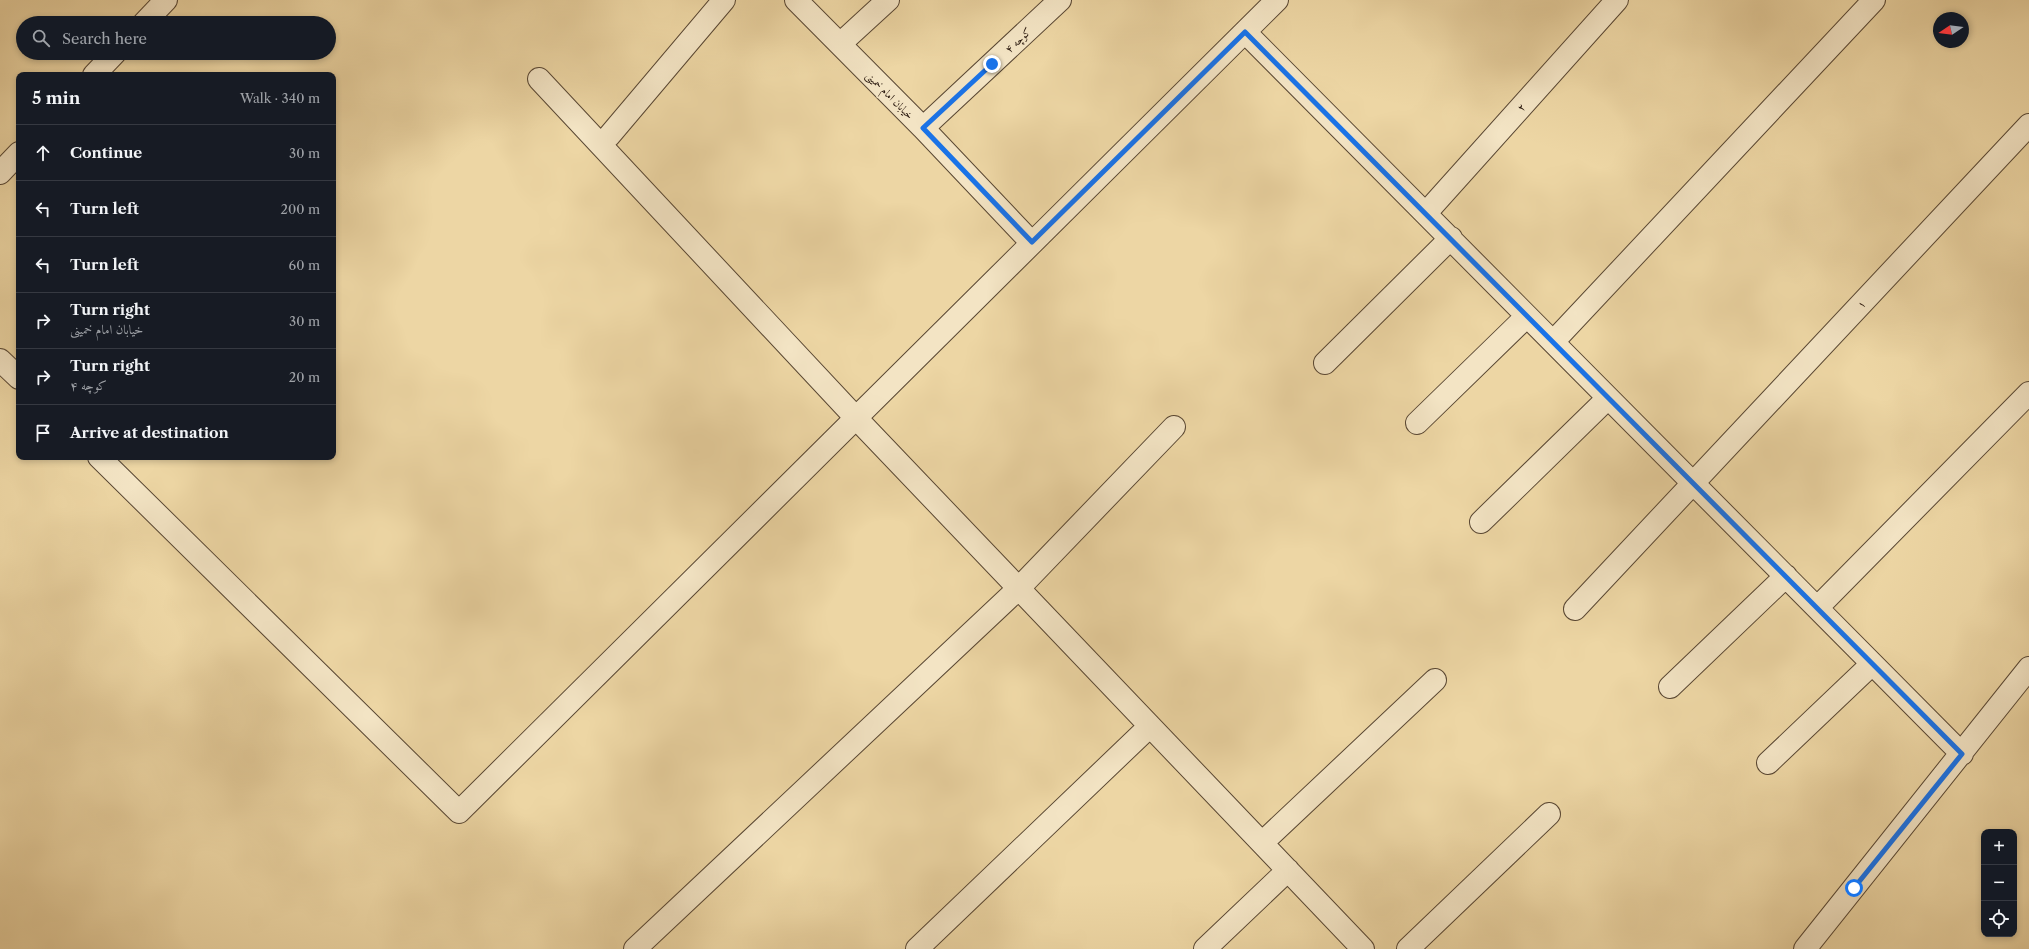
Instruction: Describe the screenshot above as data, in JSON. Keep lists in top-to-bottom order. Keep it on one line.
{"streets":{"street":["کوچه ۴","خیابان امام خمینی","۲","۱"]},"crossings":[["کوچه ۴","خیابان امام خمینی"]],"north":"left","page":{"search":"Search here","heading":["5 min","Walk · 340 m"],"list":[["Continue","30 m"],["Turn left","200 m"],["Turn left","60 m"],["Turn right","خیابان امام خمینی","30 m"],["Turn right","کوچه ۴","20 m"],"Arrive at destination"],"map_buttons":["+","−"]}}
